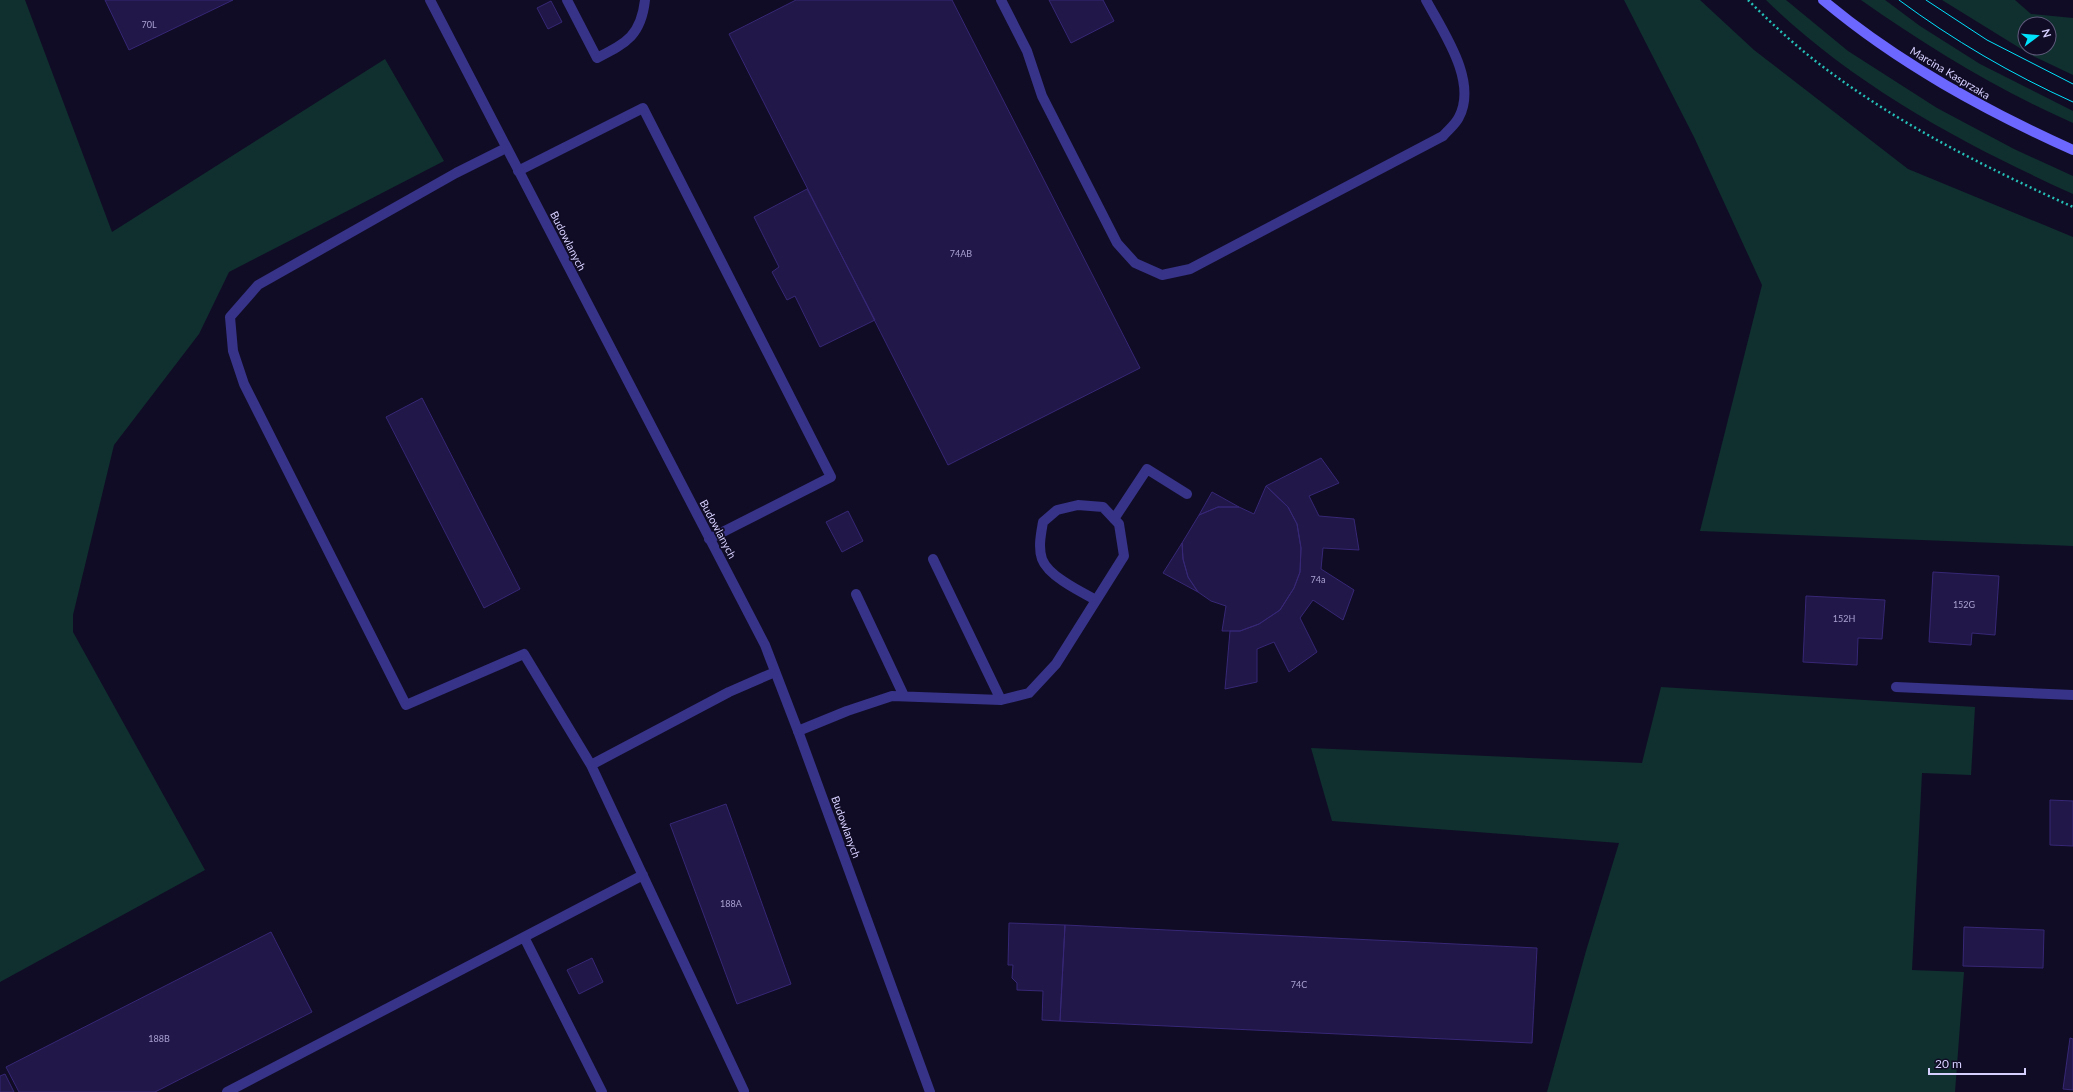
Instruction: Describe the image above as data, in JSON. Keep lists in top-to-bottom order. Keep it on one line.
{"streets":{"street":["Marcina Kasprzaka","Budowlanych"]},"house_numbers":["70L","74AB","74a","152G","152H","188A","74C","188B"],"scale_bar":"20 m","north":"right"}
